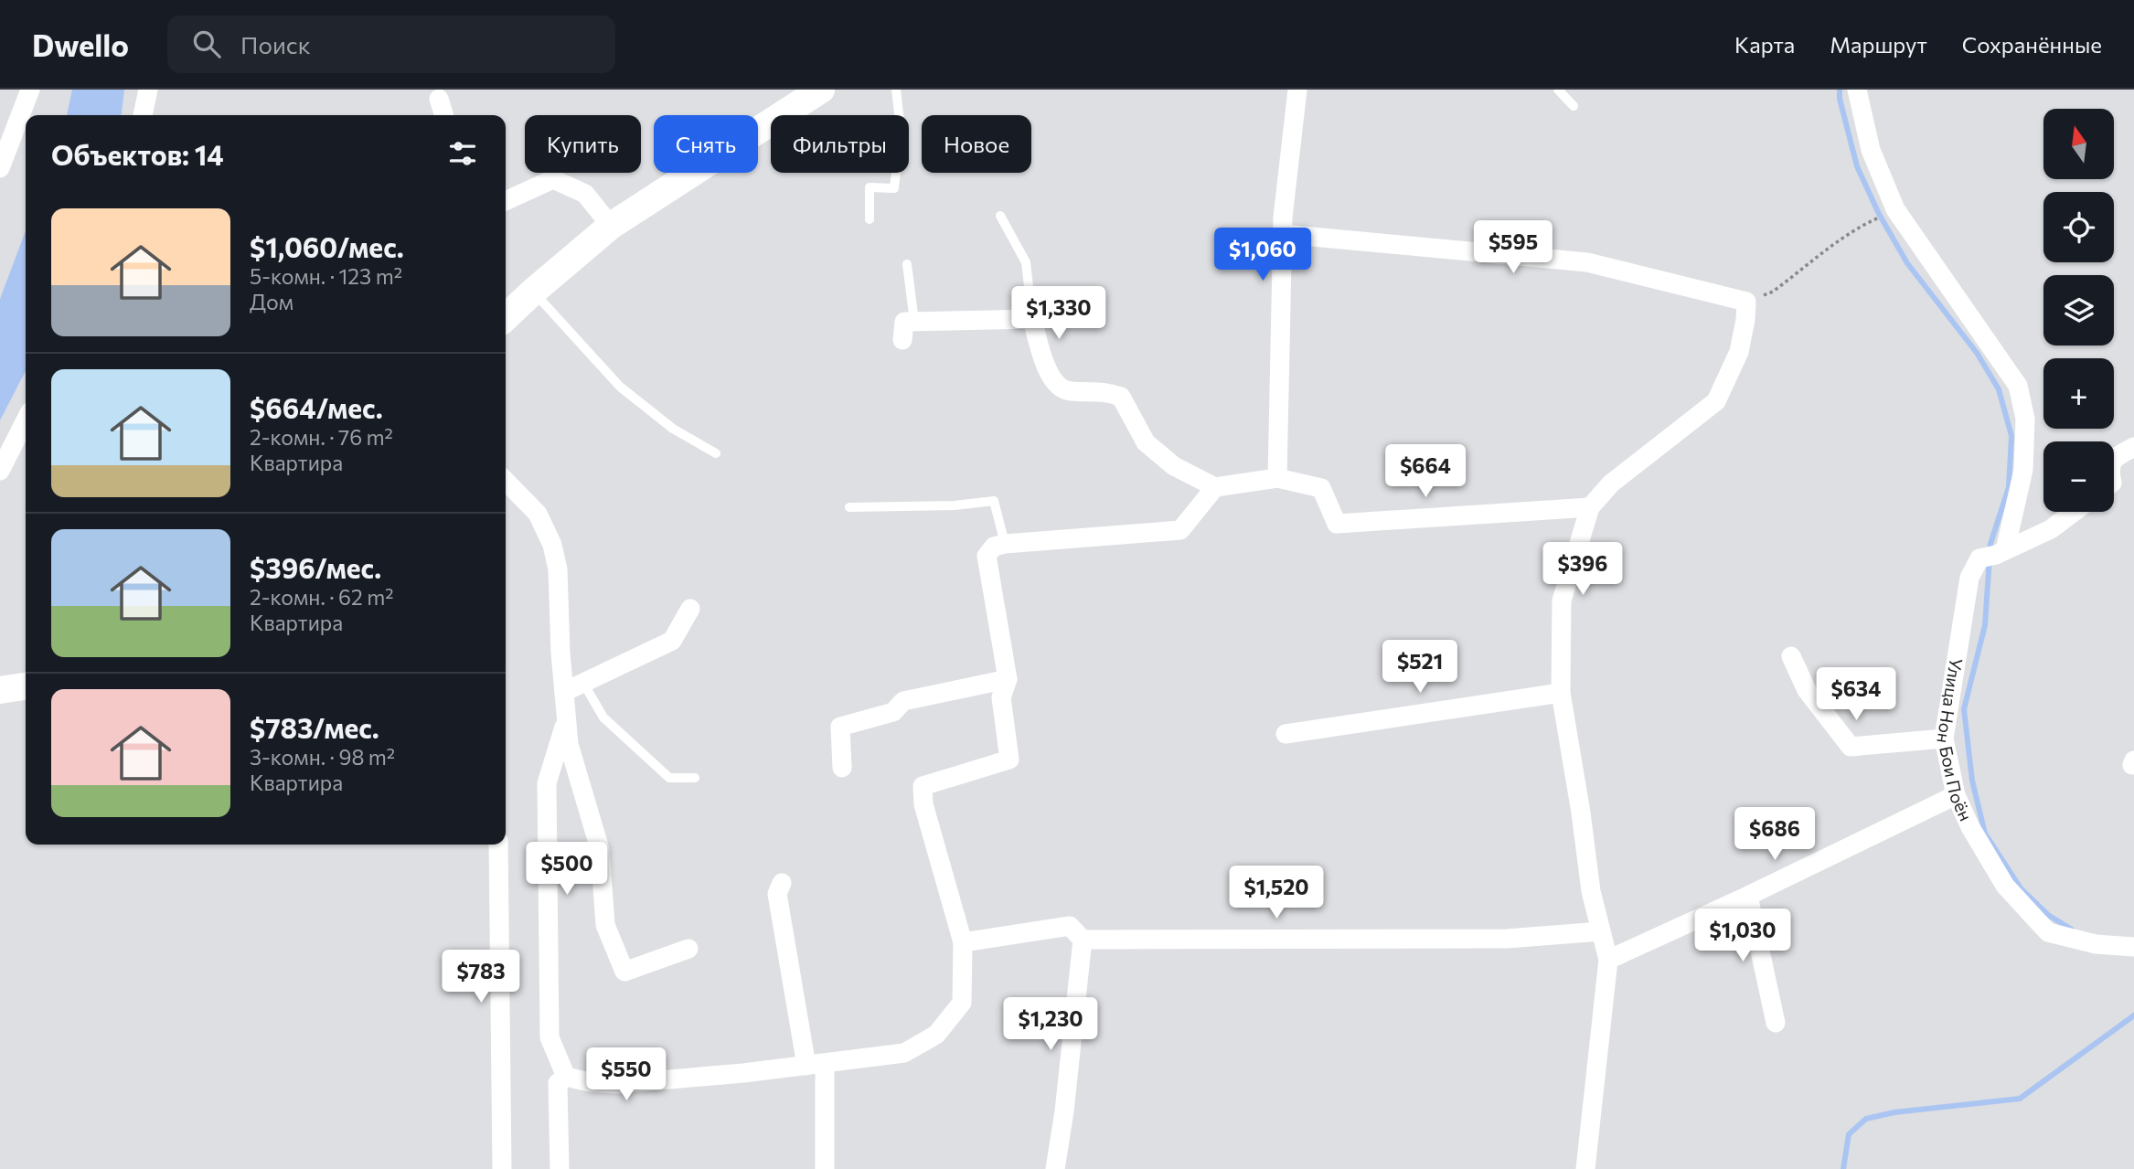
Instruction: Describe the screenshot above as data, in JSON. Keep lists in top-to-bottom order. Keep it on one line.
{"streets":{"street":["Улица Нон Бои Поён"]},"north":"top","page":{"header":"Dwello","search":"Поиск","nav":["Карта","Маршрут","Сохранённые"],"map_buttons":["+","−"],"chip":["Купить","Снять","Фильтры","Новое"],"heading":"Объектов: 14","list":[{"name":"$1,060/мес.","note":"5-комн. · 123 m² · Дом"},{"name":"$664/мес.","note":"2-комн. · 76 m² · Квартира"},{"name":"$396/мес.","note":"2-комн. · 62 m² · Квартира"},{"name":"$783/мес.","note":"3-комн. · 98 m² · Квартира"}],"price":["$595","$1,060","$1,330","$664","$396","$521","$634","$686","$500","$1,520","$1,030","$783","$1,230","$550"]}}
